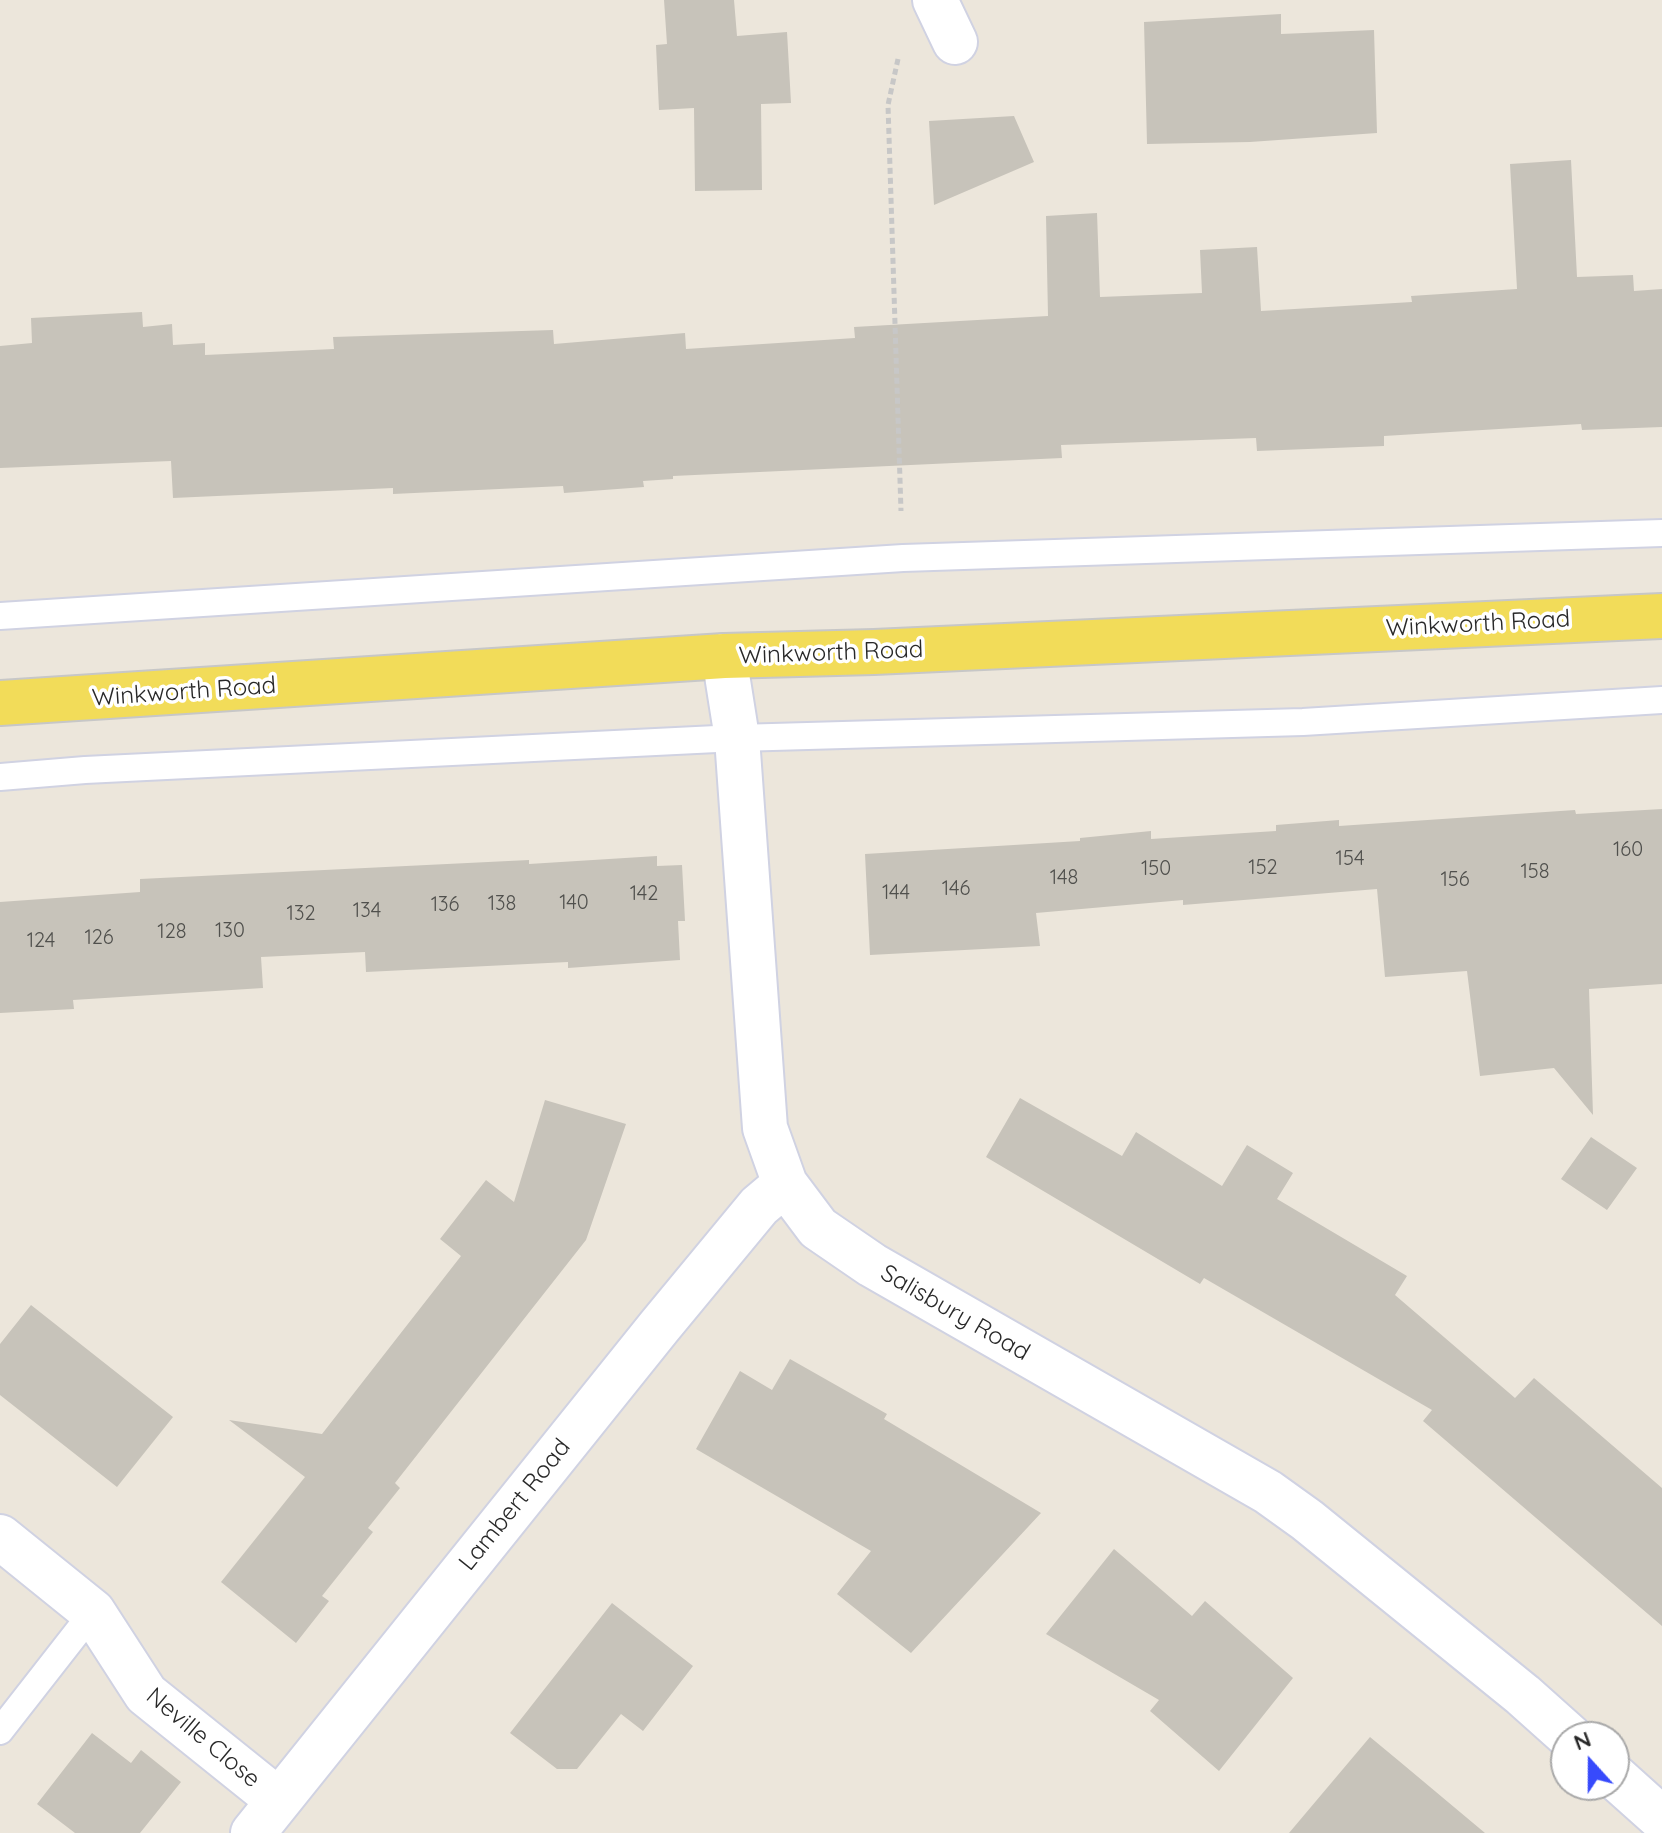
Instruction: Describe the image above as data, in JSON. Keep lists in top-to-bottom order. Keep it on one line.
{"streets":{"main road":["Winkworth Road"],"street":["Salisbury Road","Lambert Road","Neville Close"]},"crossings":[["Winkworth Road","Salisbury Road"],["Salisbury Road","Lambert Road"],["Lambert Road","Neville Close"]],"house_numbers":["160","154","152","150","158","148","156","146","144","142","140","138","136","134","132","130","128","126","124"],"north":"top"}
